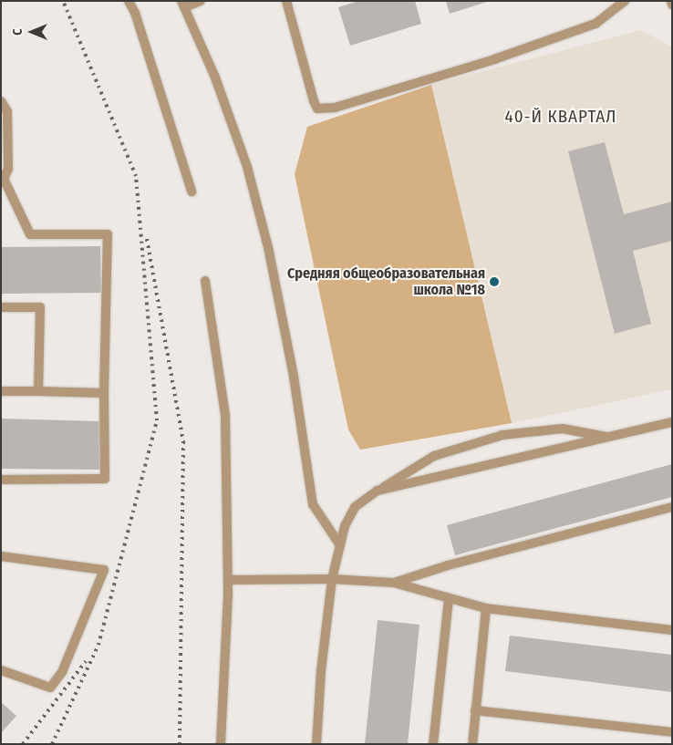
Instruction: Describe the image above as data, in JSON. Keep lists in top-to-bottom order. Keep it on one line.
{"districts":["40-Й КВАРТАЛ"],"places":["Средняя общеобразовательная школа №18"],"north":"left"}
